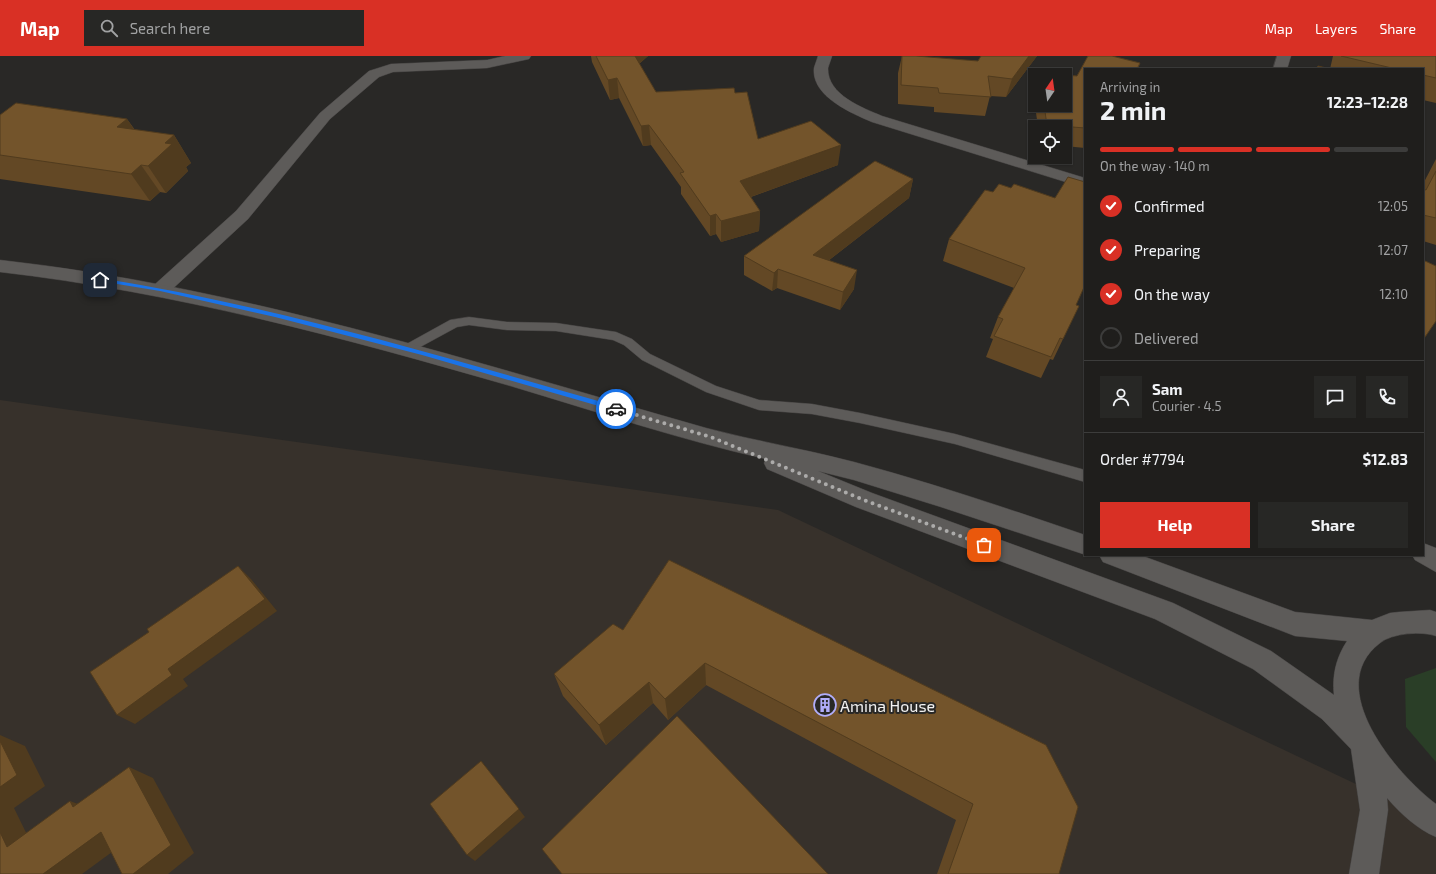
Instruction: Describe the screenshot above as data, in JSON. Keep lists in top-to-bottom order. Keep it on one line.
{"places":{"building":["Amina House"]},"north":"top","page":{"header":"Map","search":"Search here","nav":["Map","Layers","Share"],"heading":["2 min","Arriving in","12:23–12:28"],"panel":["Sam","Courier · 4.5","Order #7794","$12.83"],"bar":"On the way · 140 m","list":[["Confirmed","12:05"],["Preparing","12:07"],["On the way","12:10"],"Delivered"],"buttons":["Help","Share"]}}
